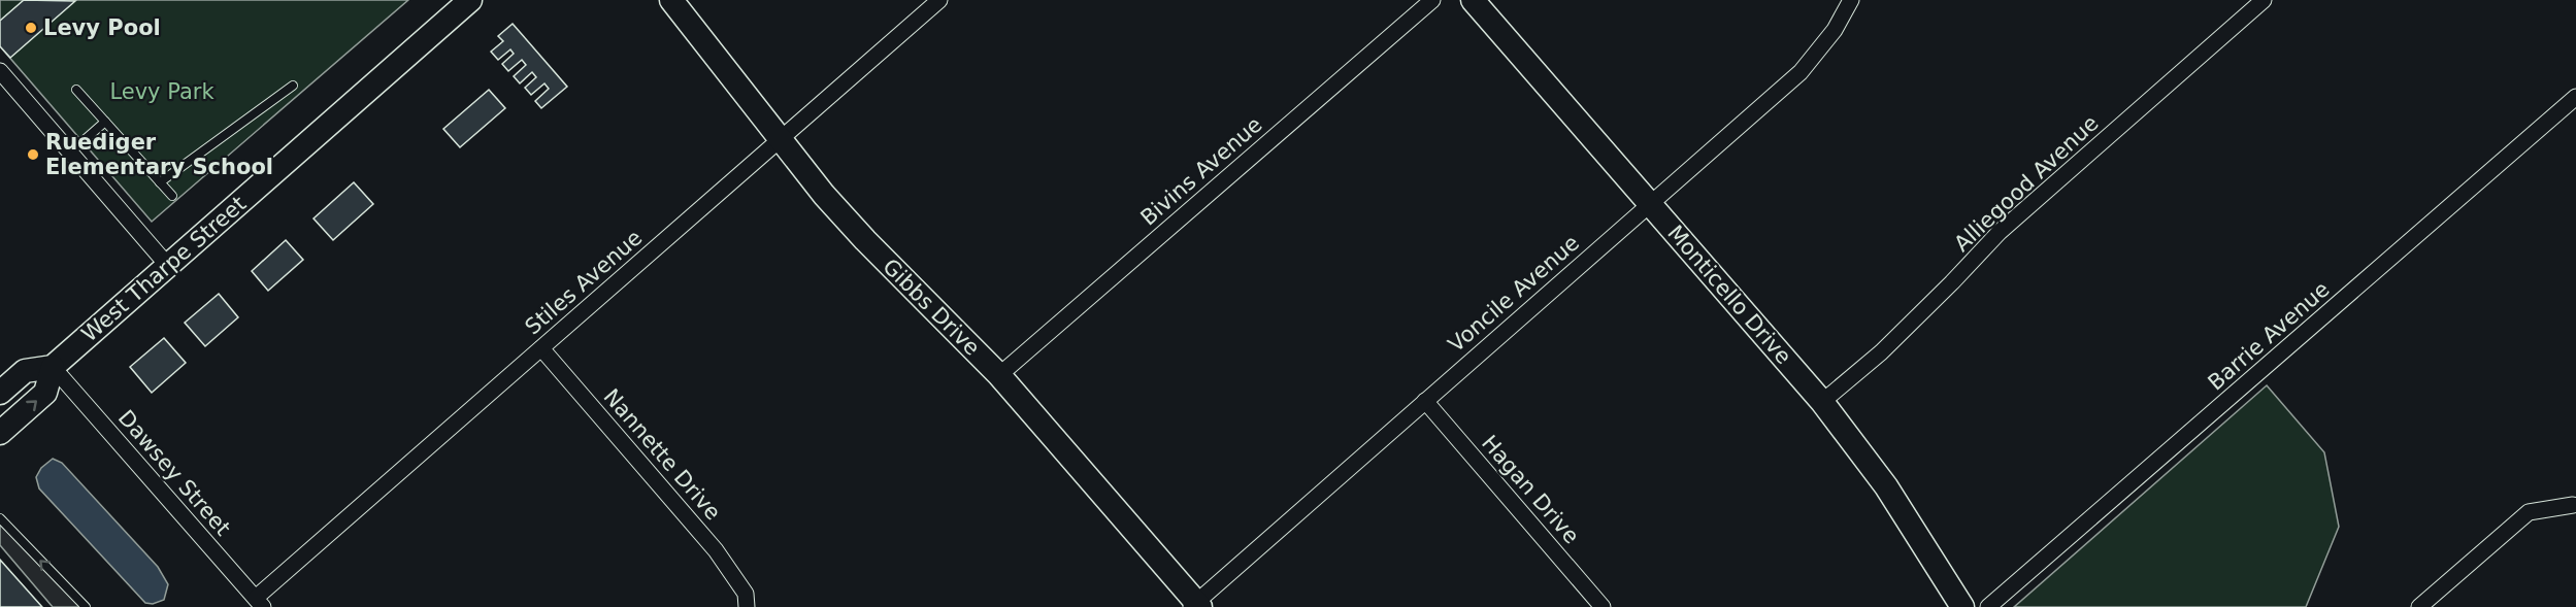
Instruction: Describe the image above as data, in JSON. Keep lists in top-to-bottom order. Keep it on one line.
{"streets":{"street":["Bivins Avenue","Alliegood Avenue","West Tharpe Street","Stiles Avenue","Voncile Avenue","Monticello Drive","Gibbs Drive","Barrie Avenue","Nannette Drive","Dawsey Street","Hagan Drive"]},"crossings":[["Bivins Avenue","Gibbs Drive"],["Alliegood Avenue","Monticello Drive"],["West Tharpe Street","Dawsey Street"],["Stiles Avenue","Gibbs Drive"],["Stiles Avenue","Nannette Drive"],["Stiles Avenue","Dawsey Street"],["Voncile Avenue","Monticello Drive"],["Voncile Avenue","Gibbs Drive"],["Voncile Avenue","Hagan Drive"]],"parks":["Levy Park"],"places":["Levy Pool","Ruediger Elementary School"]}
